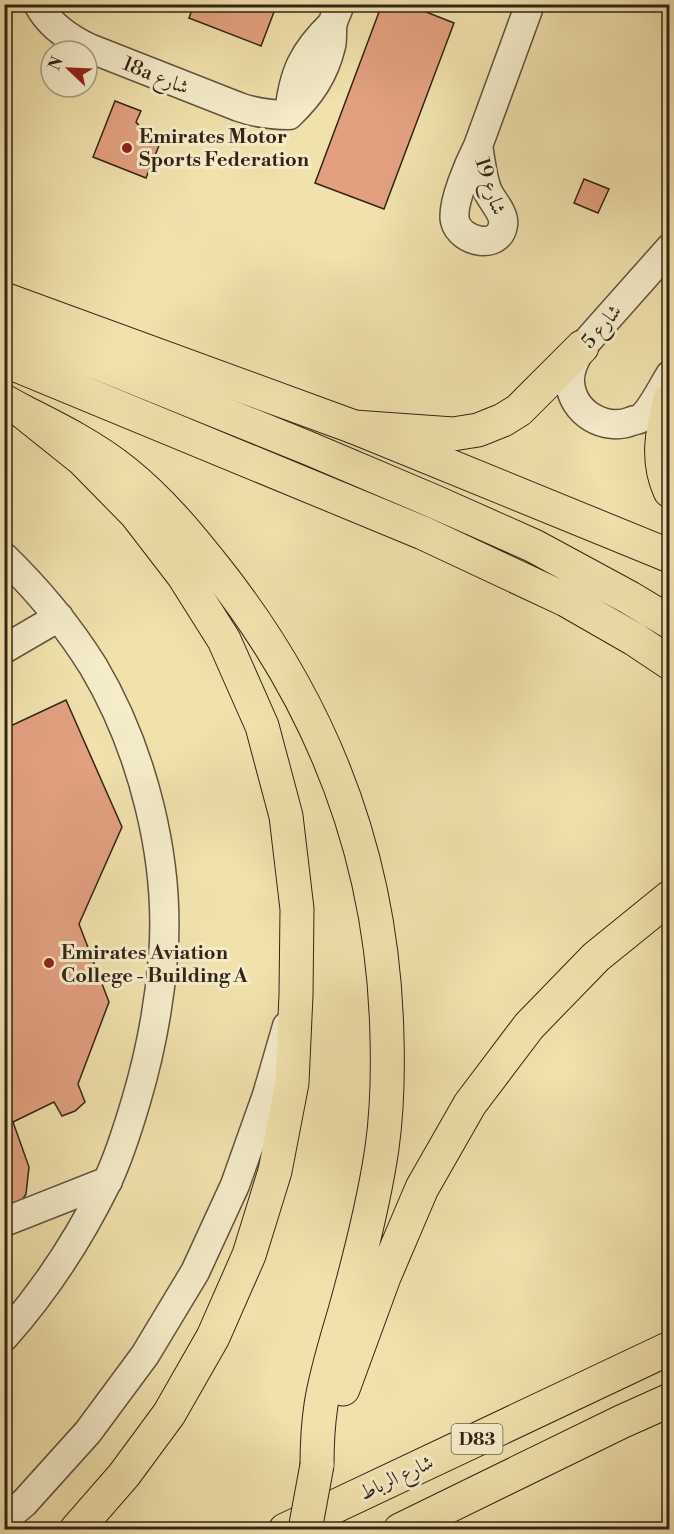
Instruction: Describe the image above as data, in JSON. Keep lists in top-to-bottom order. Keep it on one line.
{"streets":{"main road":["D83","شارع الرباط"],"street":["18a شارع","شارع 19","شارع 5"]},"places":["Emirates Motor Sports Federation","Emirates Aviation College - Building A"],"north":"top left"}
